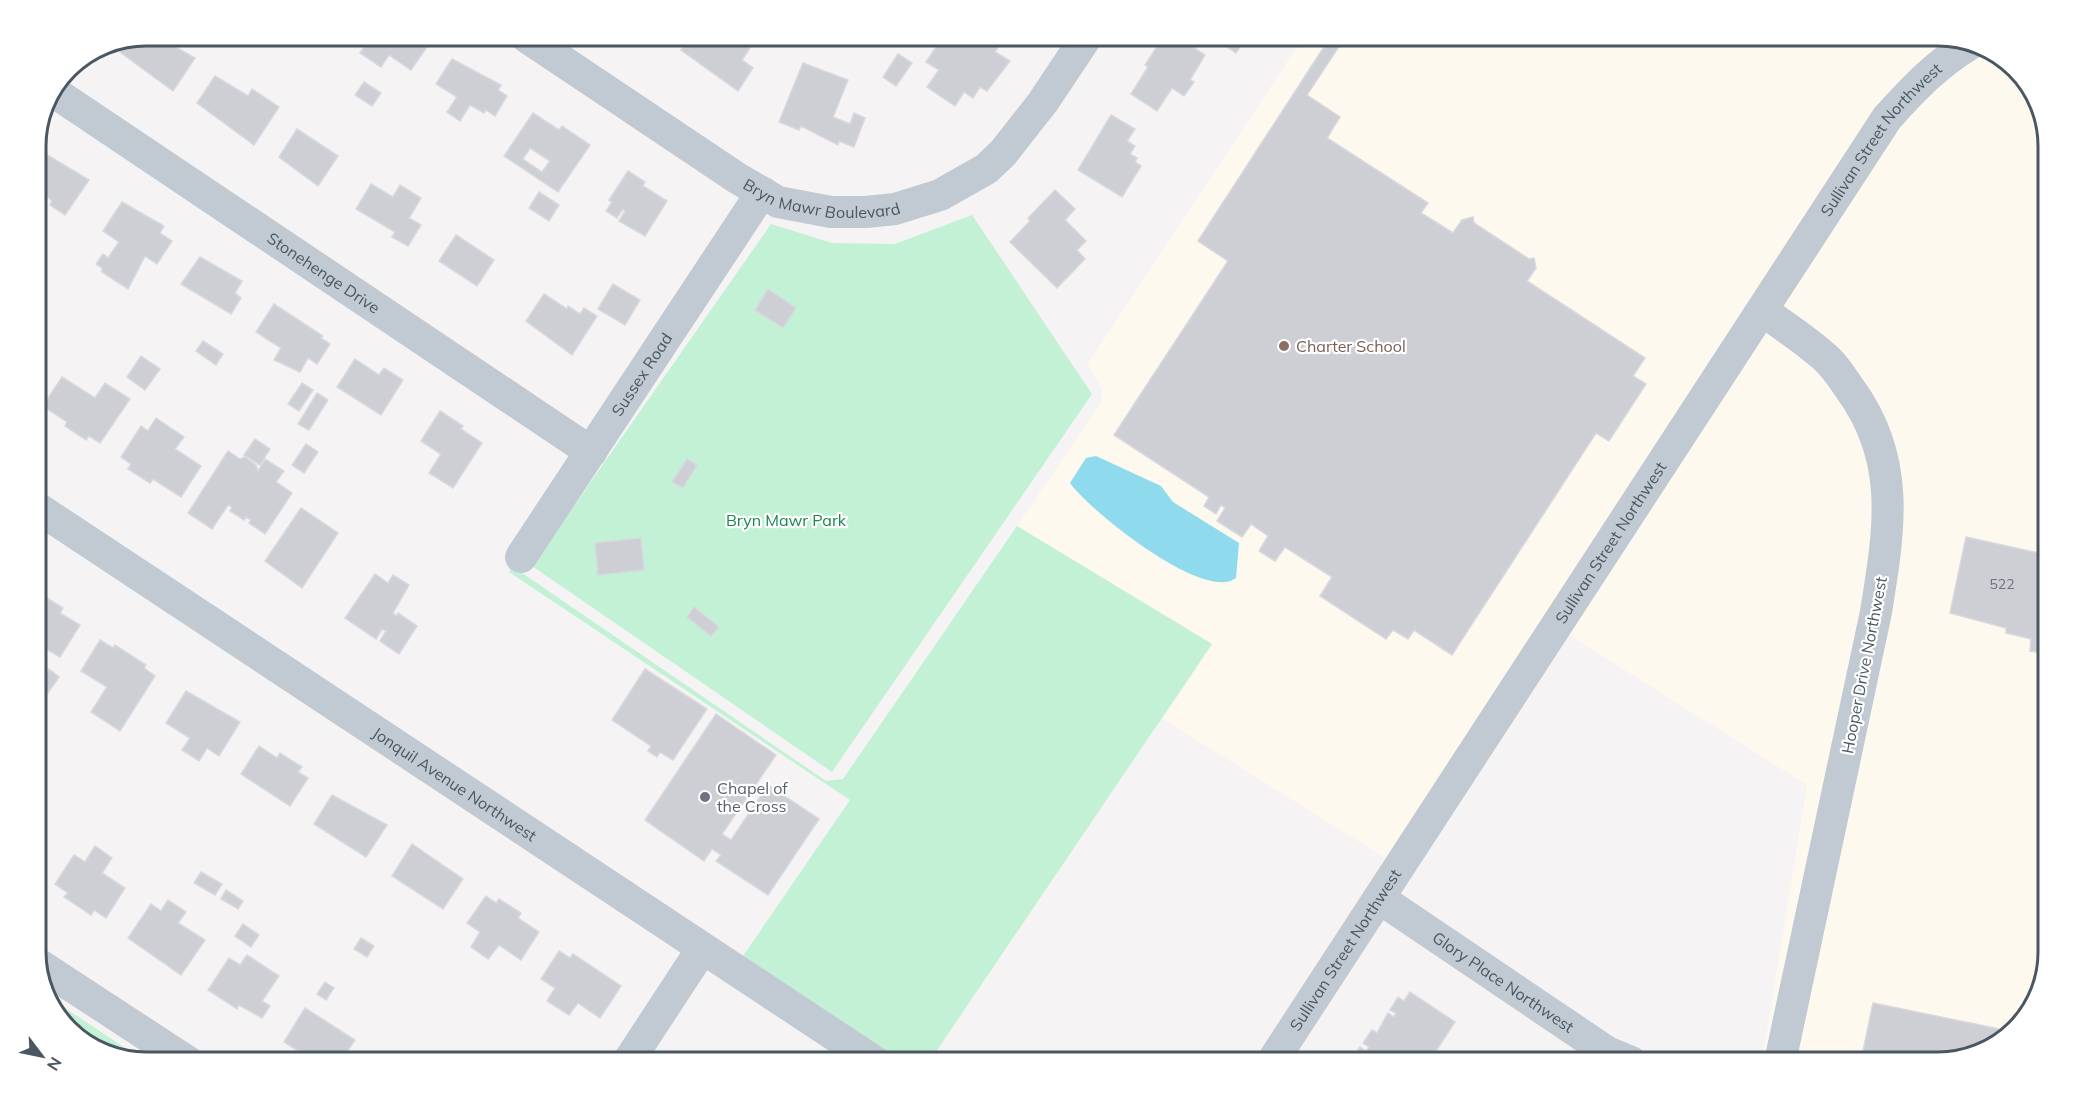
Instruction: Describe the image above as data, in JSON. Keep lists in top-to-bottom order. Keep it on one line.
{"streets":{"street":["Sullivan Street Northwest","Bryn Mawr Boulevard","Stonehenge Drive","Sussex Road","Hooper Drive Northwest","Jonquil Avenue Northwest","Glory Place Northwest"]},"crossings":[["Sullivan Street Northwest","Hooper Drive Northwest"],["Sullivan Street Northwest","Glory Place Northwest"],["Bryn Mawr Boulevard","Sussex Road"],["Stonehenge Drive","Sussex Road"]],"parks":["Bryn Mawr Park"],"places":["Charter School","Chapel of the Cross"],"house_numbers":["522"],"north":"bottom right"}
